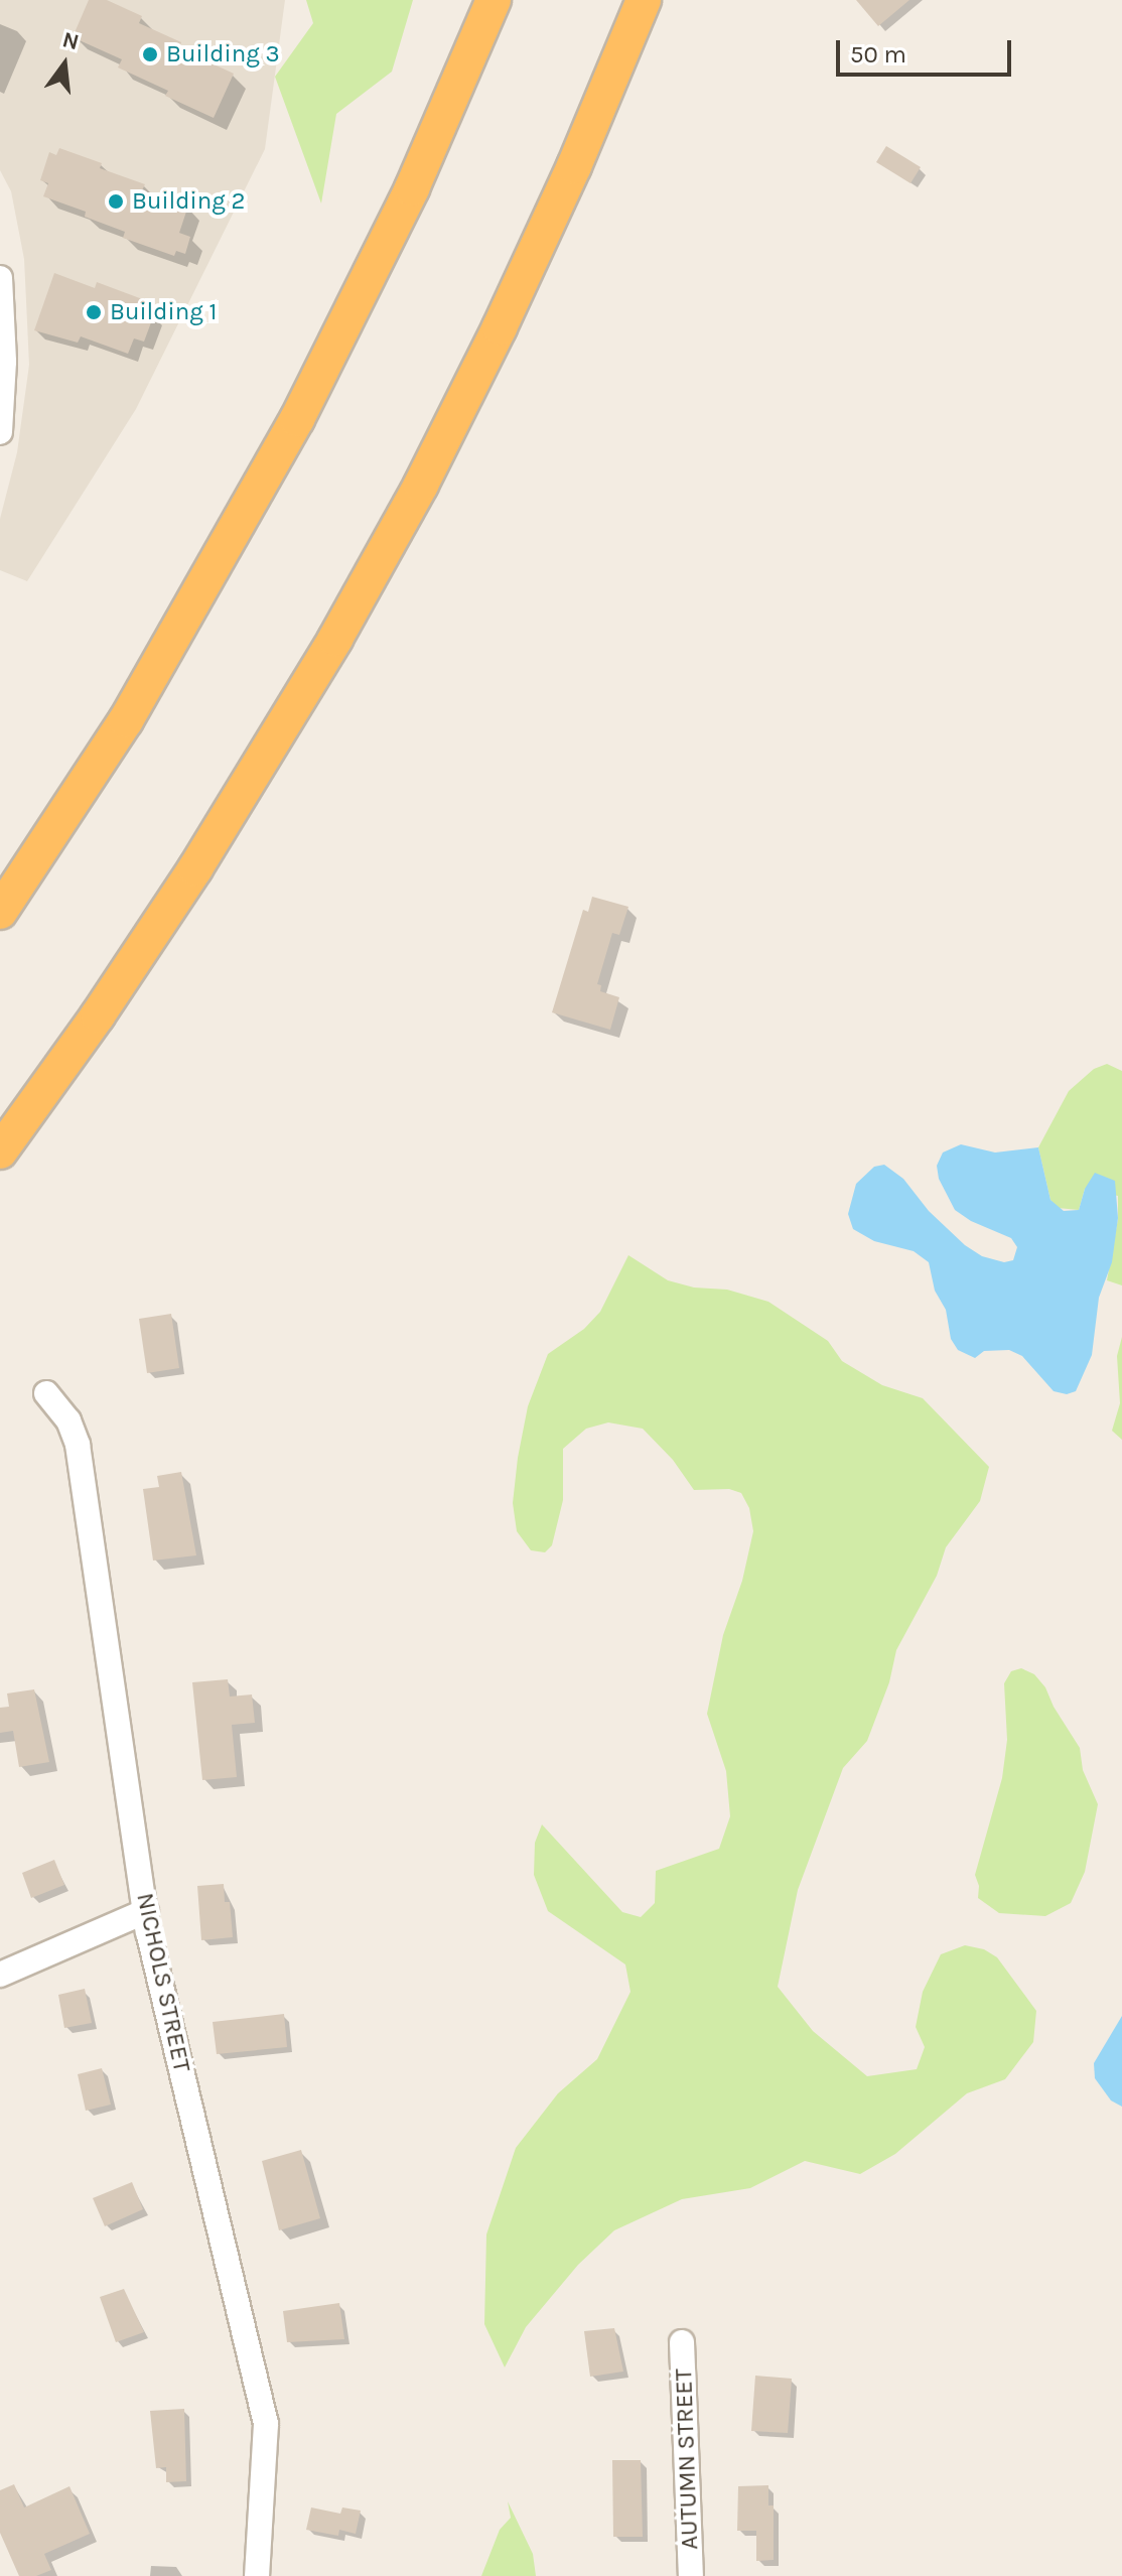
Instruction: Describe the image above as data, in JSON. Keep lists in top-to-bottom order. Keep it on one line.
{"streets":{"street":["NICHOLS STREET","AUTUMN STREET"]},"places":["Building 3","Building 2","Building 1"],"scale_bar":"50 m","north":"top"}
